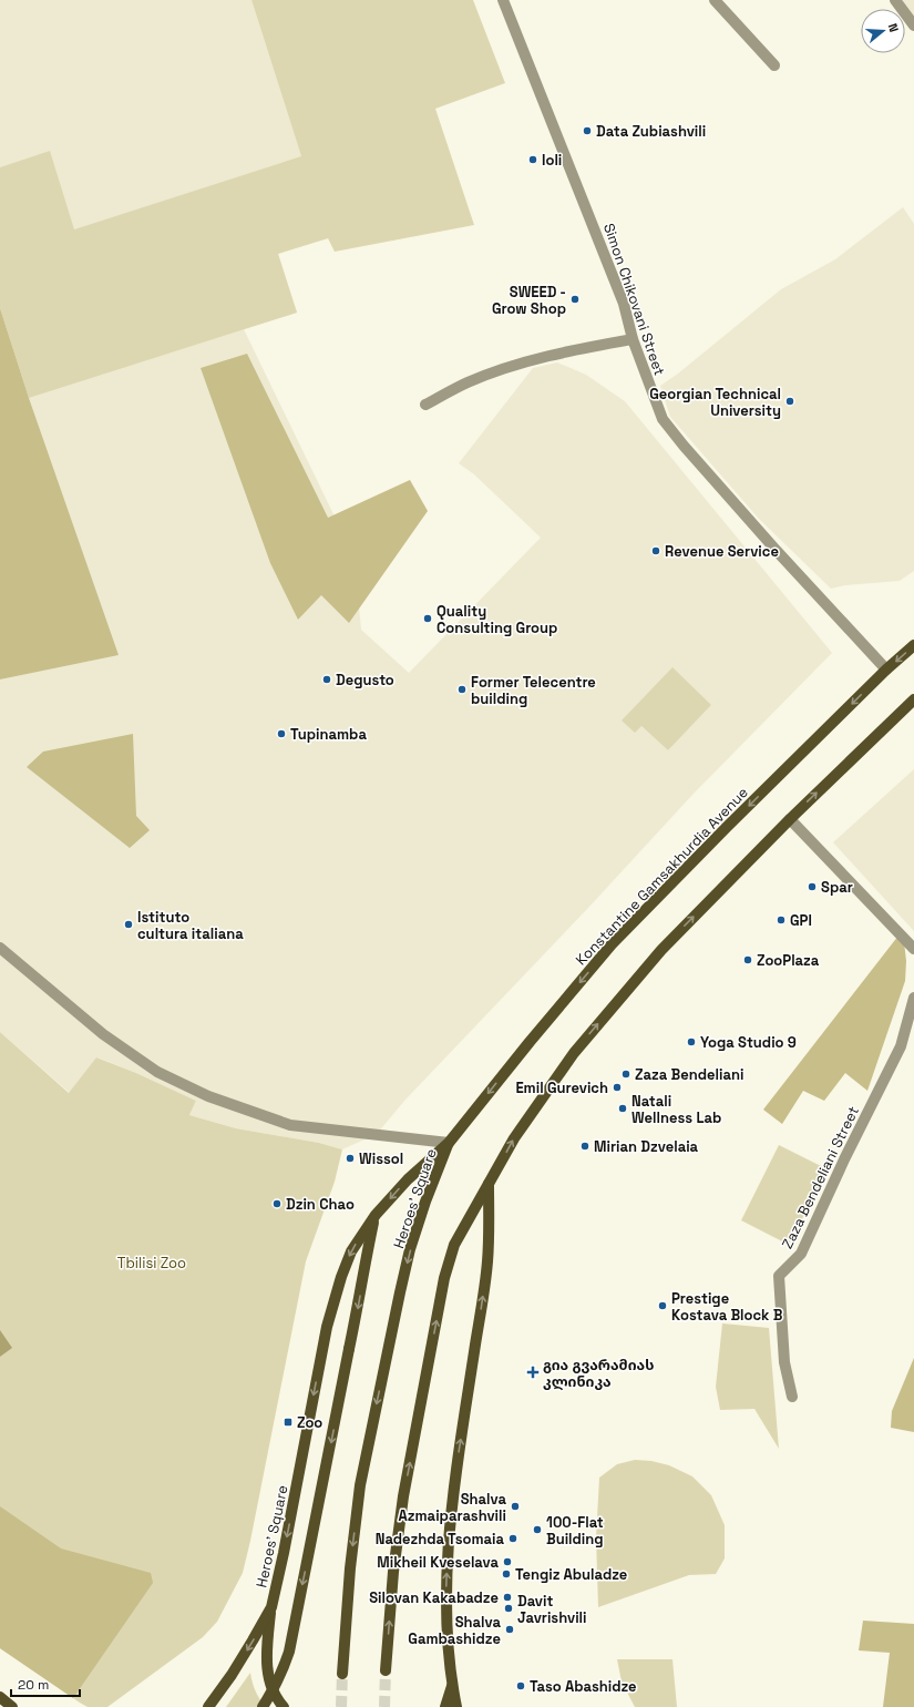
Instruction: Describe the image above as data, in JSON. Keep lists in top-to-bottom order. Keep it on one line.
{"streets":{"main road":["Konstantine Gamsakhurdia Avenue","Heroes' Square"],"street":["Simon Chikovani Street","Zaza Bendeliani Street"]},"crossings":[["Simon Chikovani Street","Konstantine Gamsakhurdia Avenue"],["Konstantine Gamsakhurdia Avenue","Heroes' Square"]],"parks":["Tbilisi Zoo"],"places":{"other":["Data Zubiashvili","Ioli","SWEED - Grow Shop","Georgian Technical University","Revenue Service","Quality Consulting Group","Degusto","Former Telecentre building","Tupinamba","Spar","GPI","Istituto cultura italiana","ZooPlaza","Yoga Studio 9","Zaza Bendeliani","Emil Gurevich","Natali Wellness Lab","Mirian Dzvelaia","Wissol","Dzin Chao","Prestige Kostava Block B","Shalva Azmaiparashvili","100-Flat Building","Nadezhda Tsomaia","Mikheil Kveselava","Tengiz Abuladze","Silovan Kakabadze","Davit Javrishvili","Shalva Gambashidze","Taso Abashidze"],"health":["გია გვარამიას კლინიკა"],"transit":["Zoo"]},"scale_bar":"20 m","north":"right"}
